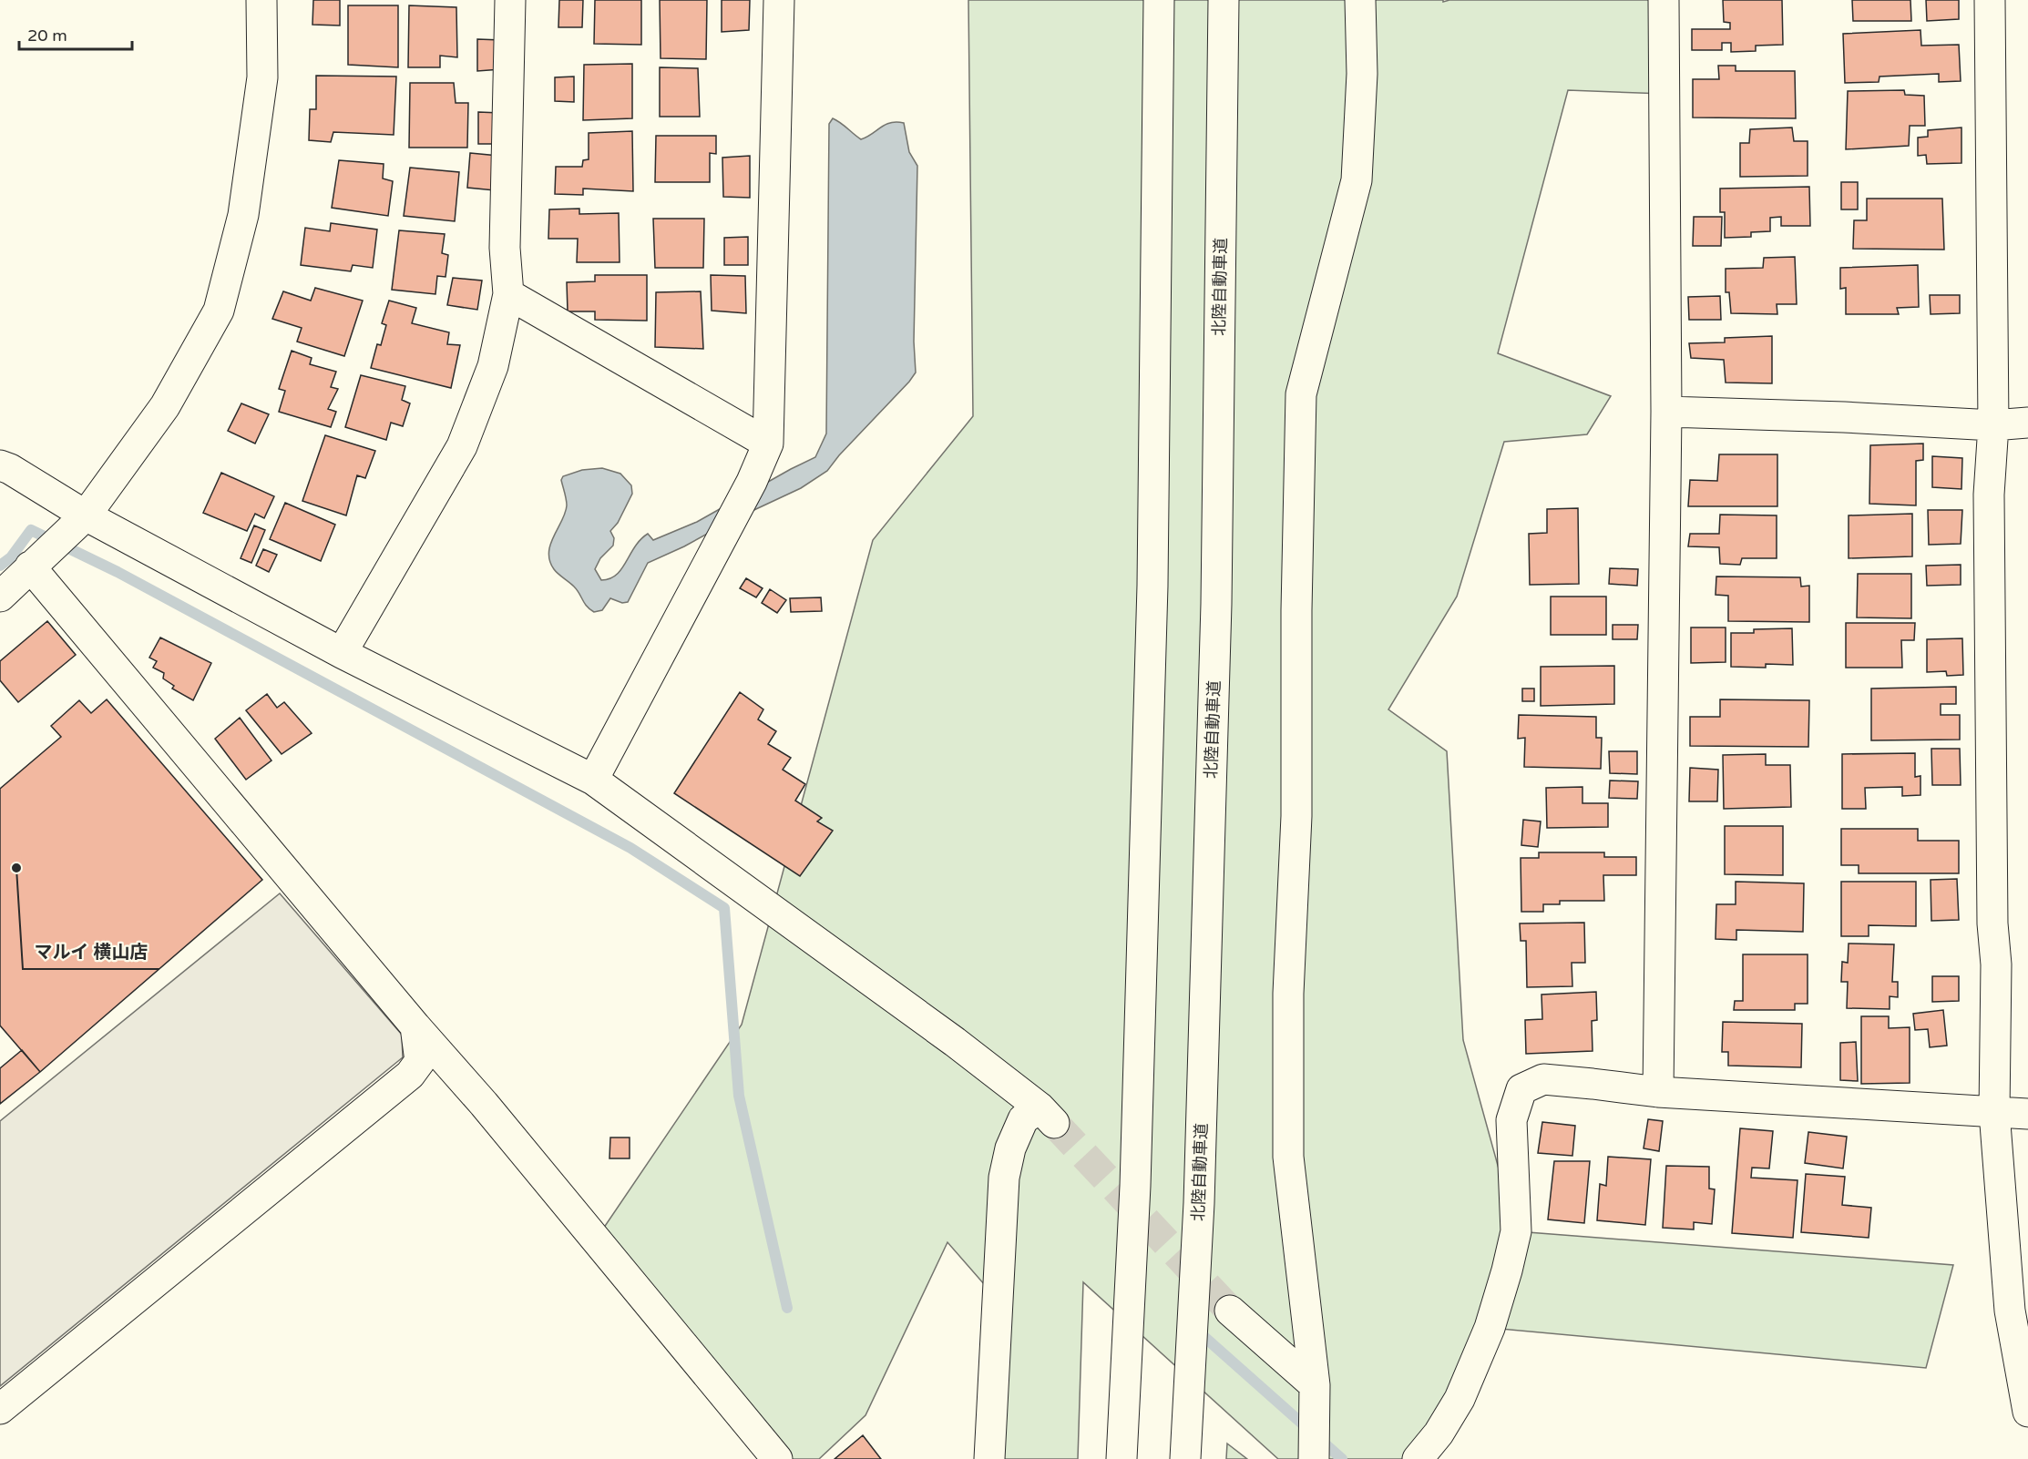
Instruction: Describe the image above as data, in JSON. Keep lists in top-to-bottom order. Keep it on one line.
{"streets":{"main road":["北陸自動車道"]},"places":["マルイ 横山店"],"scale_bar":"20 m"}
